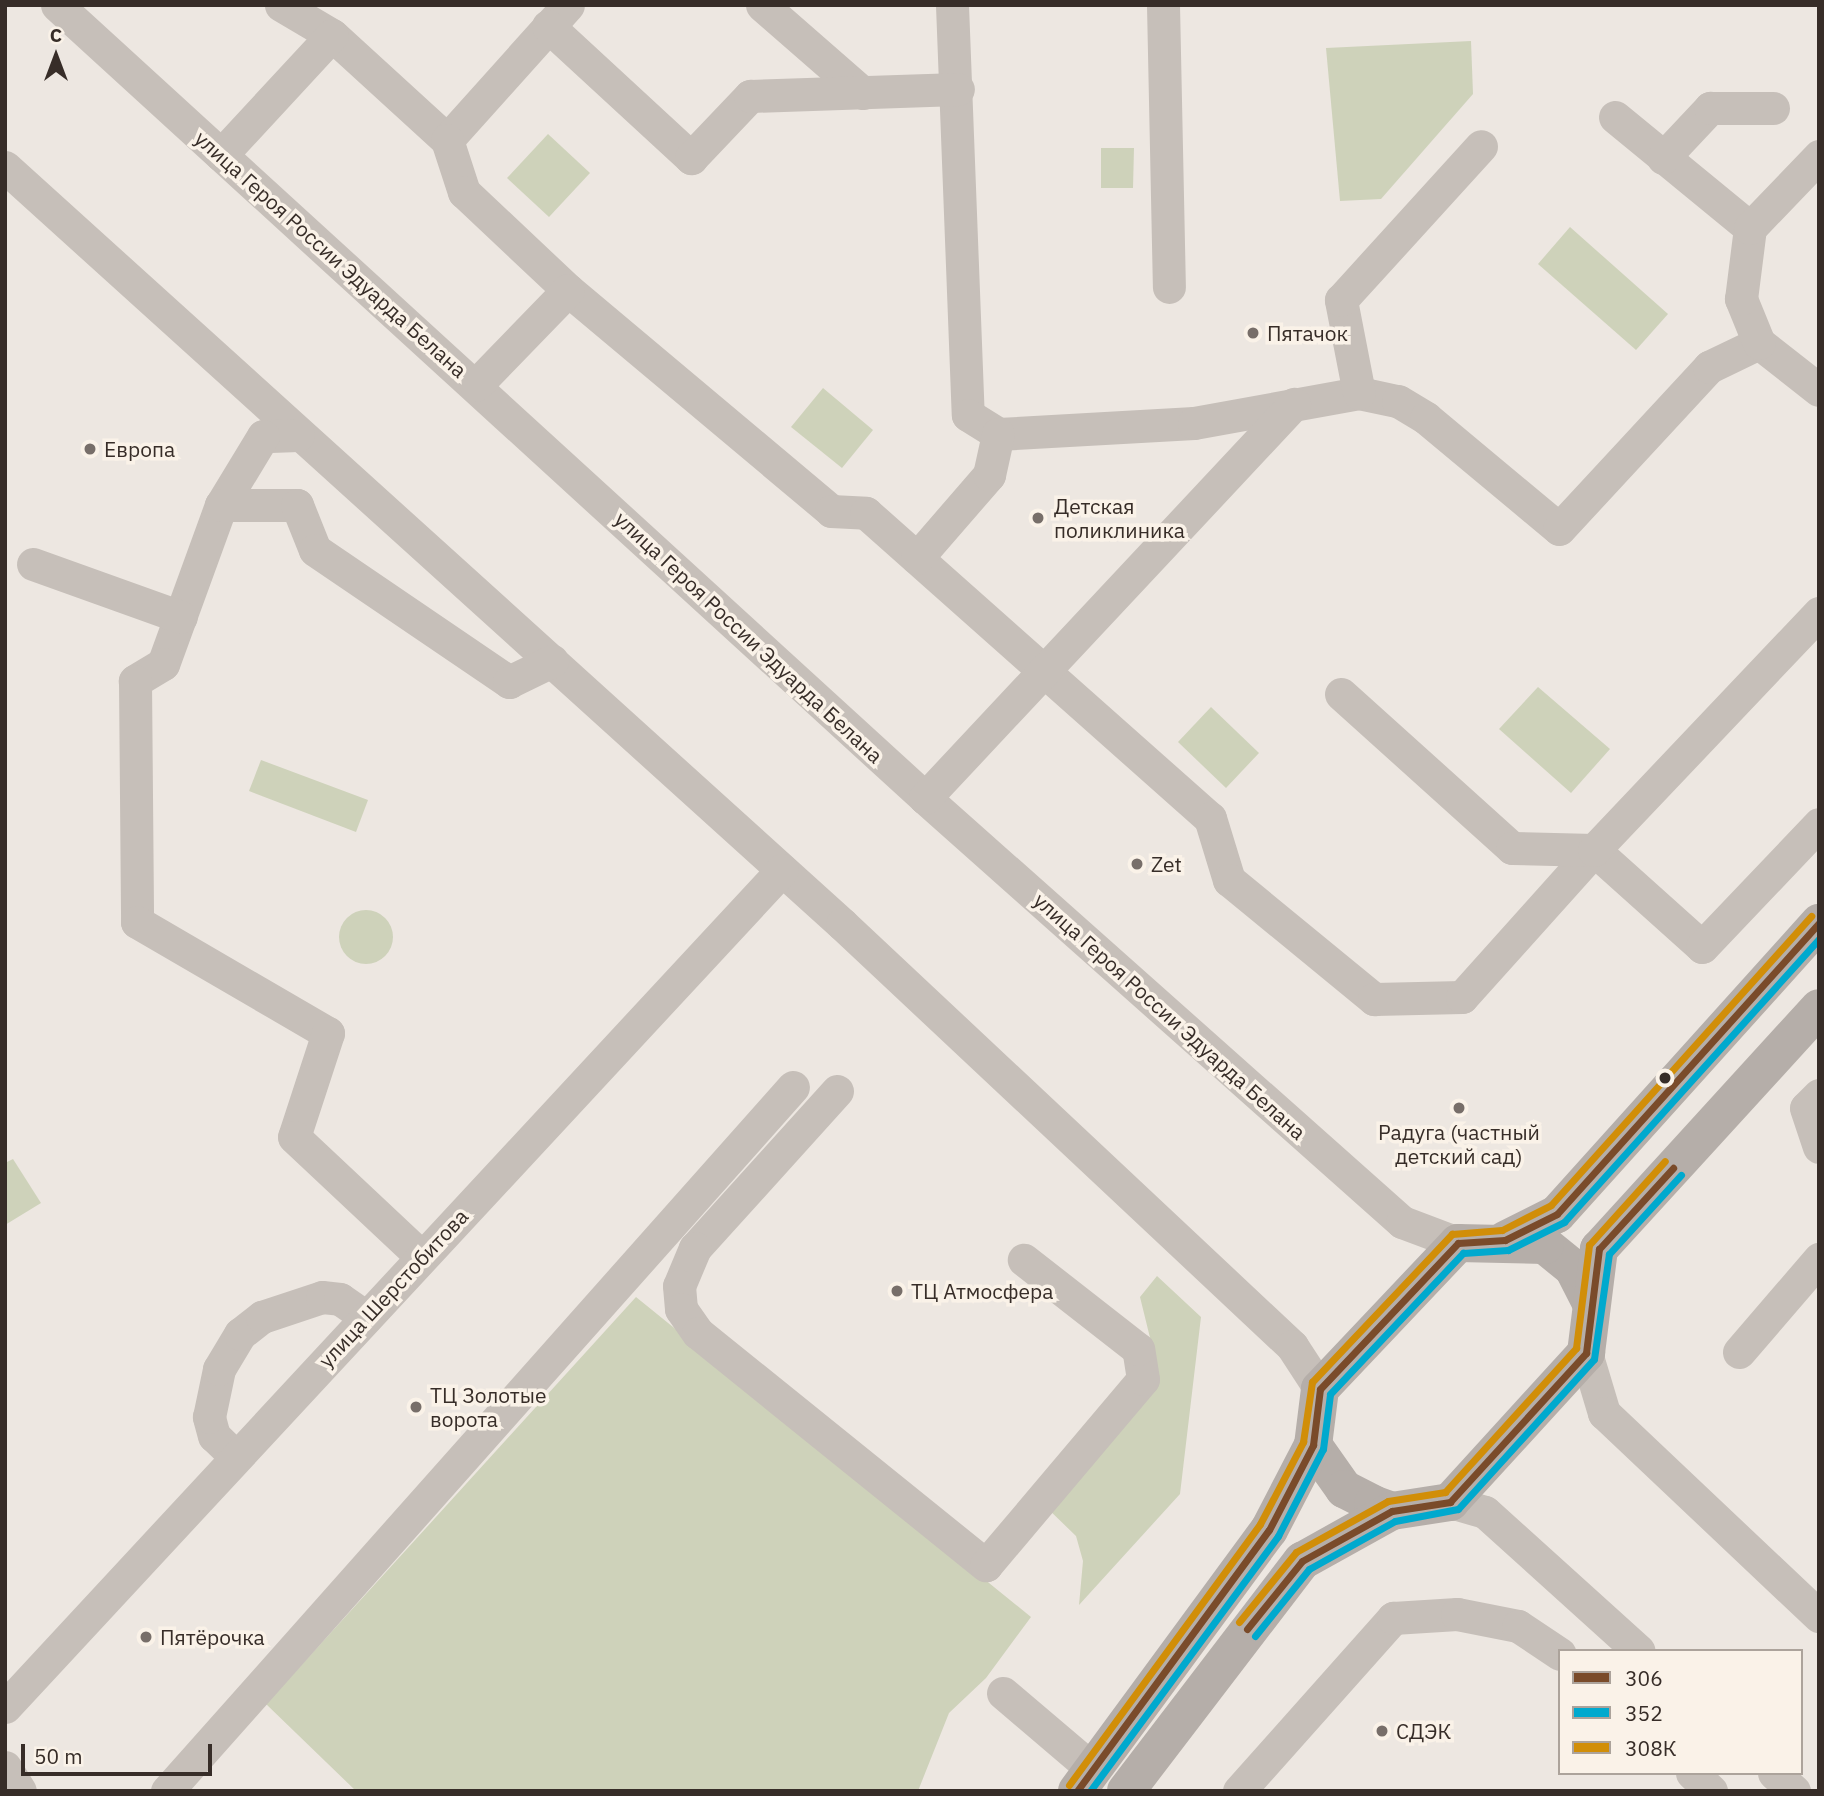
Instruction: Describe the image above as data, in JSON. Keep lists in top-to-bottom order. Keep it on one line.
{"streets":{"street":["улица Героя России Эдуарда Белана","улица Шерстобитова"]},"places":["Пятачок","Европа","Детская поликлиника","Zet","Радуга (частный детский сад)","ТЦ Атмосфера","ТЦ Золотые ворота","Пятёрочка","СДЭК"],"lines":["transit line 308К","transit line 306","transit line 352"],"legend":["306","352","308К"],"scale_bar":"50 m","north":"top"}
